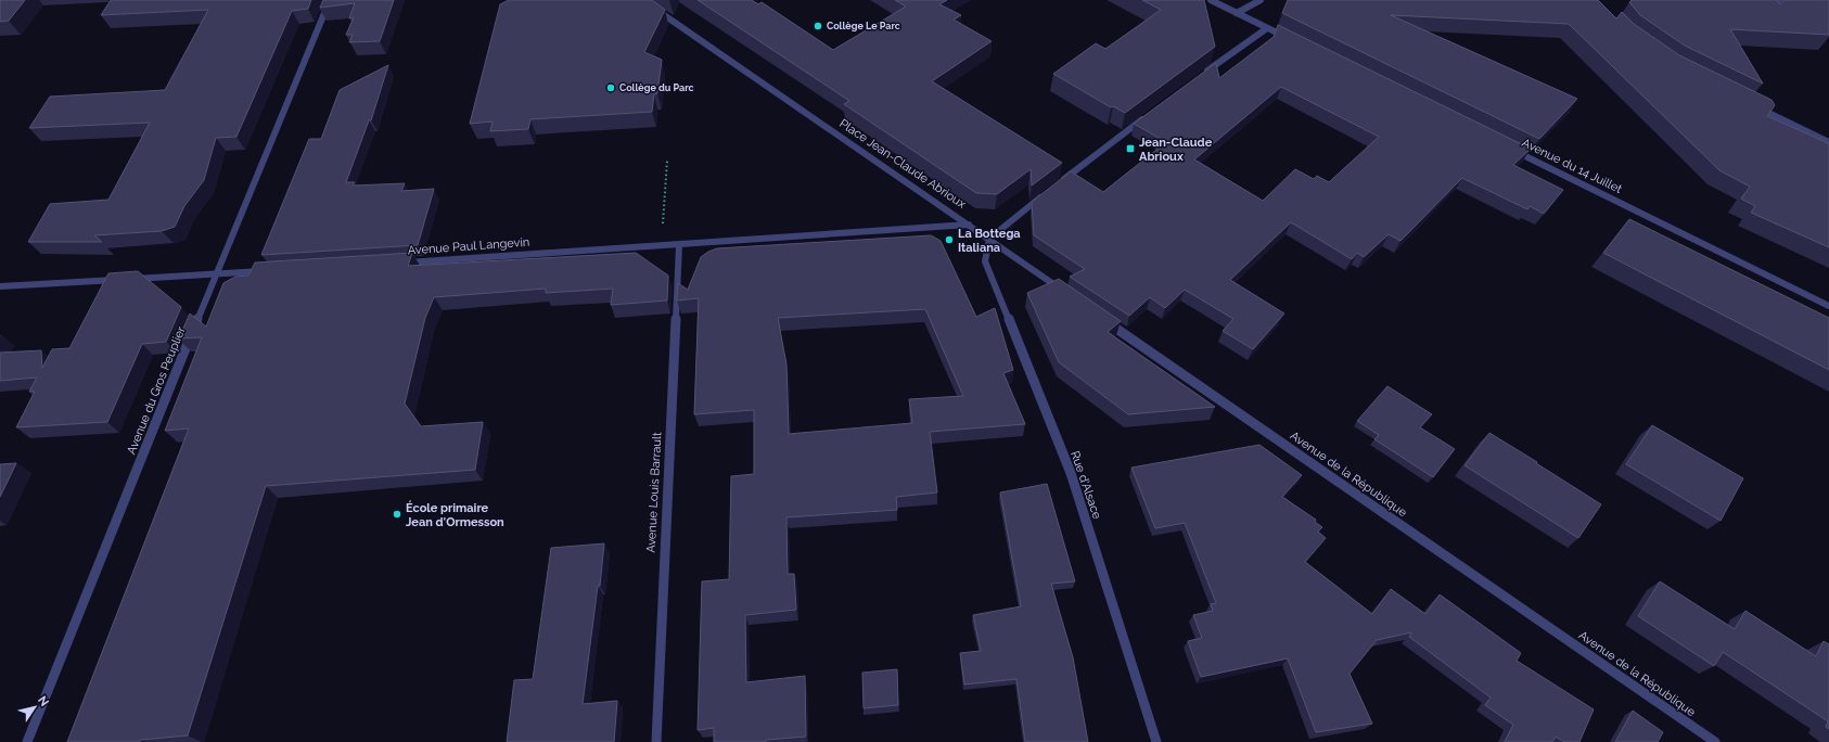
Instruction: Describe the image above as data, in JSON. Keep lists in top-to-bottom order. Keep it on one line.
{"streets":{"street":["Place Jean-Claude Abrioux","Avenue du 14 Juillet","Avenue Paul Langevin","Avenue du Gros Peuplier","Avenue de la République","Rue d'Alsace","Avenue Louis Barrault"]},"crossings":[["Place Jean-Claude Abrioux","Avenue Paul Langevin"],["Place Jean-Claude Abrioux","Avenue Louis Barrault"],["Avenue Paul Langevin","Avenue Louis Barrault"]],"places":{"other":["Collège Le Parc","Collège du Parc","La Bottega Italiana","École primaire Jean d'Ormesson"],"transit":["Jean-Claude Abrioux"]},"north":"top right"}
